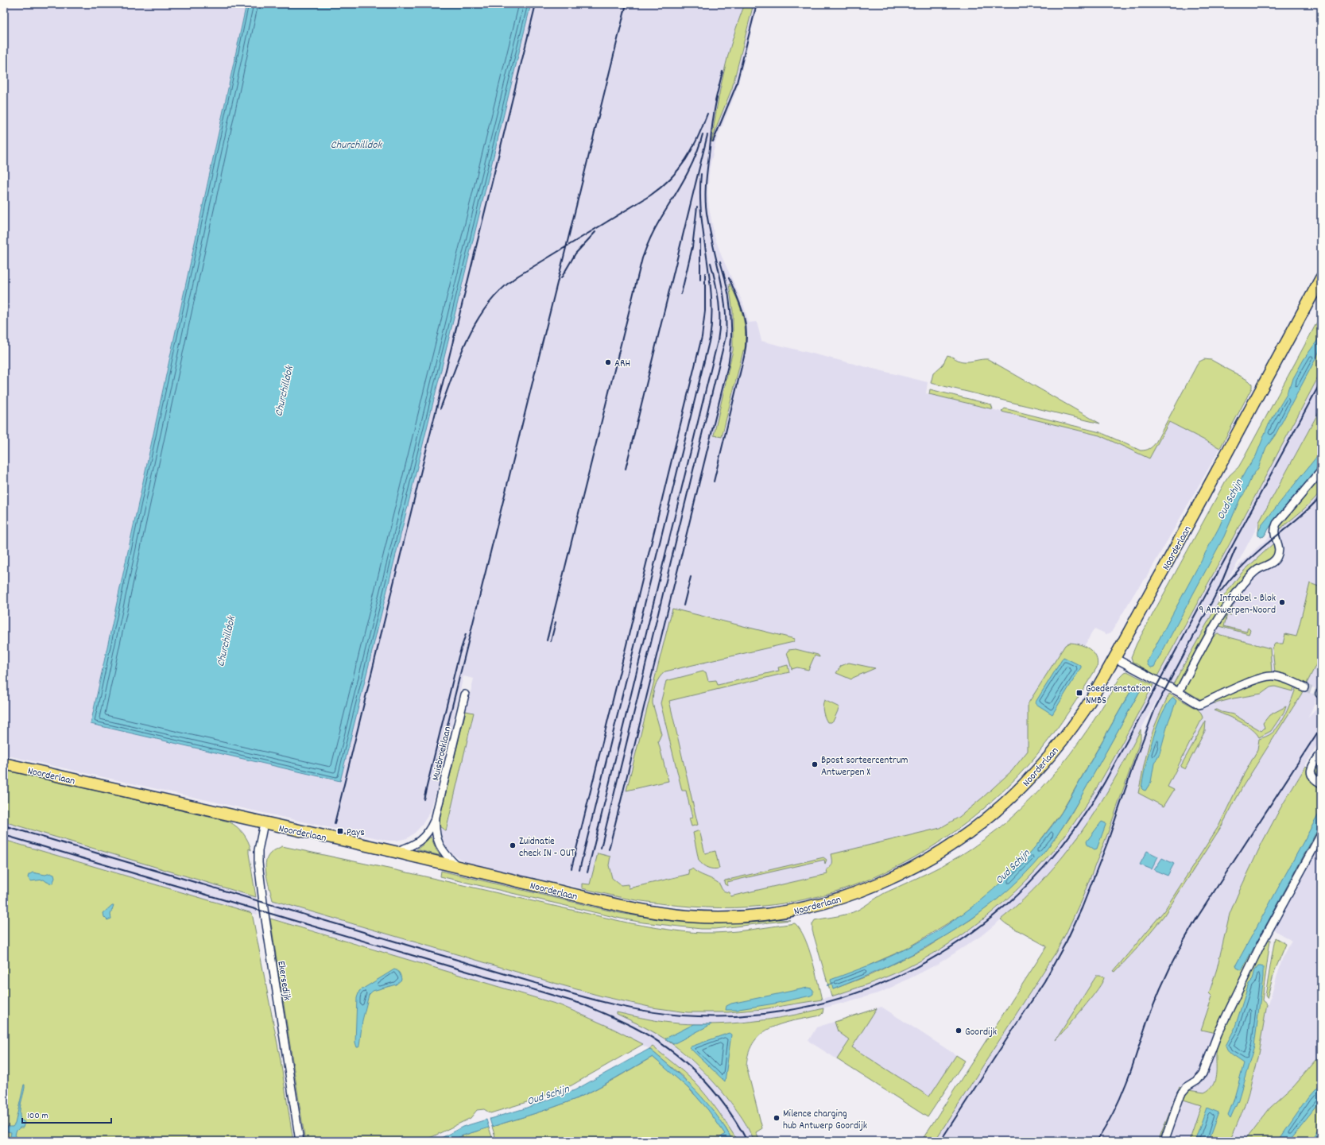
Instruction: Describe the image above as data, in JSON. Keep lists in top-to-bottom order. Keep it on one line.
{"streets":{"main road":["Noorderlaan"],"street":["Muisbroeklaan","Ekersedijk"]},"crossings":[["Noorderlaan","Muisbroeklaan"],["Noorderlaan","Ekersedijk"]],"water":["Churchilldok","Oud Schijn"],"places":{"other":["ARH","Infrabel - Blok 9 Antwerpen-Noord","Bpost sorteercentrum Antwerpen X","Zuidnatie check IN - OUT","Goordijk","Milence charging hub Antwerp Goordijk"],"transit":["Goederenstation NMBS","Pays"]},"scale_bar":"100 m"}
